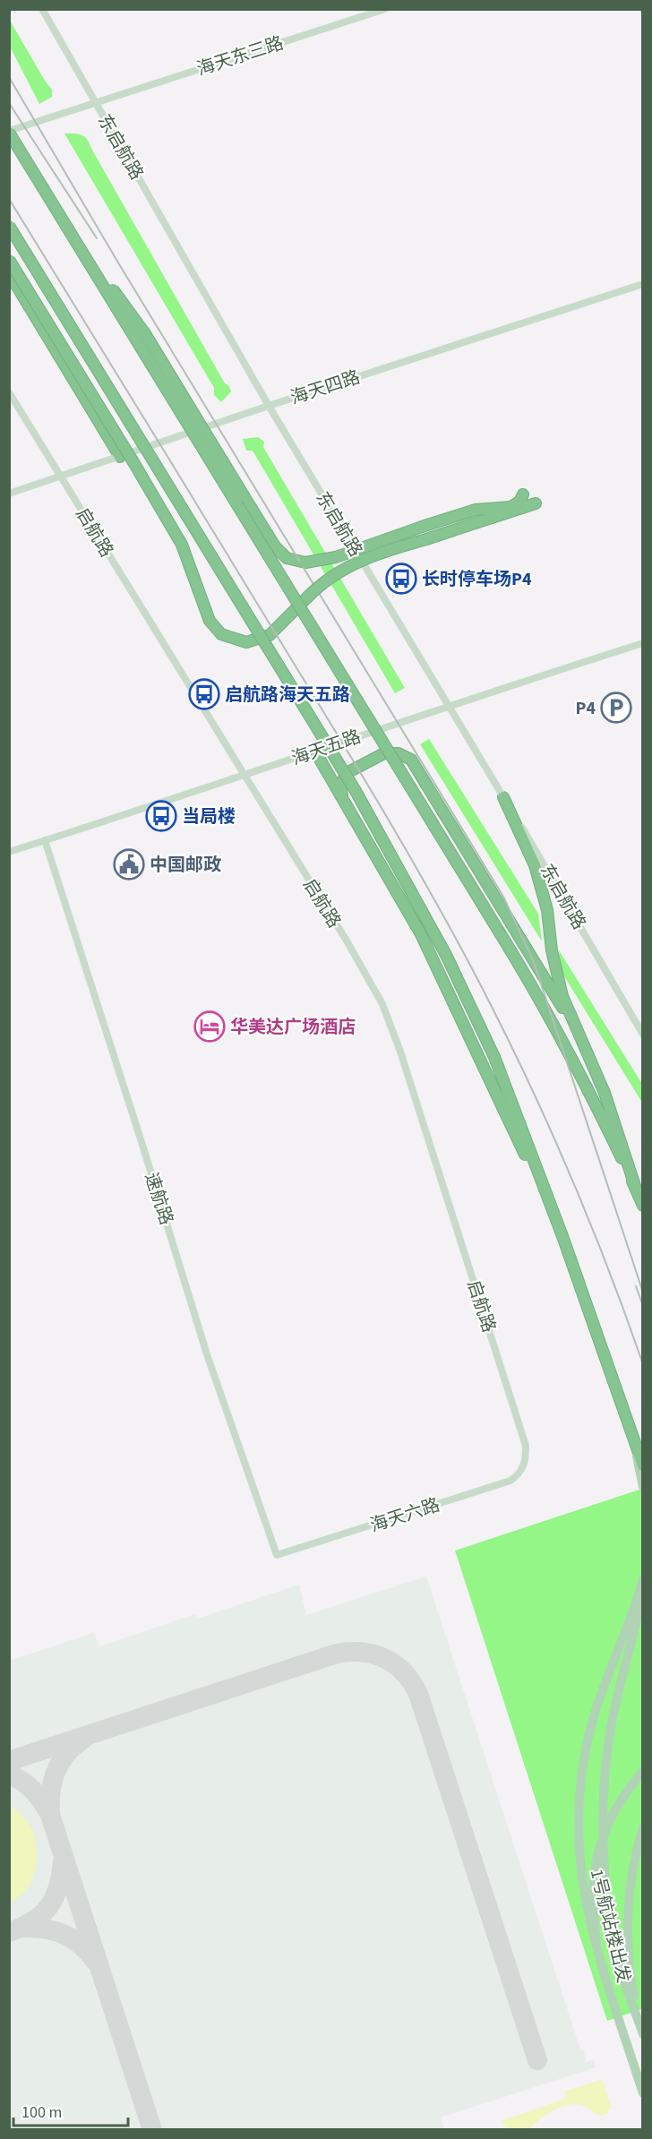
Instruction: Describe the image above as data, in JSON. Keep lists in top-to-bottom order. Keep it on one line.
{"streets":{"main road":["1号航站楼出发"],"street":["海天东三路","东启航路","海天四路","启航路","海天五路","速航路","海天六路"]},"crossings":[["海天东三路","东启航路"],["东启航路","海天四路"],["东启航路","海天五路"],["海天四路","启航路"],["启航路","海天五路"],["启航路","海天六路"],["海天五路","速航路"],["速航路","海天六路"]],"places":{"bus stop":["长时停车场P4","启航路海天五路","当局楼"],"parking":["P4"],"public building":["中国邮政"],"hotel":["华美达广场酒店"]},"scale_bar":"100 m"}
